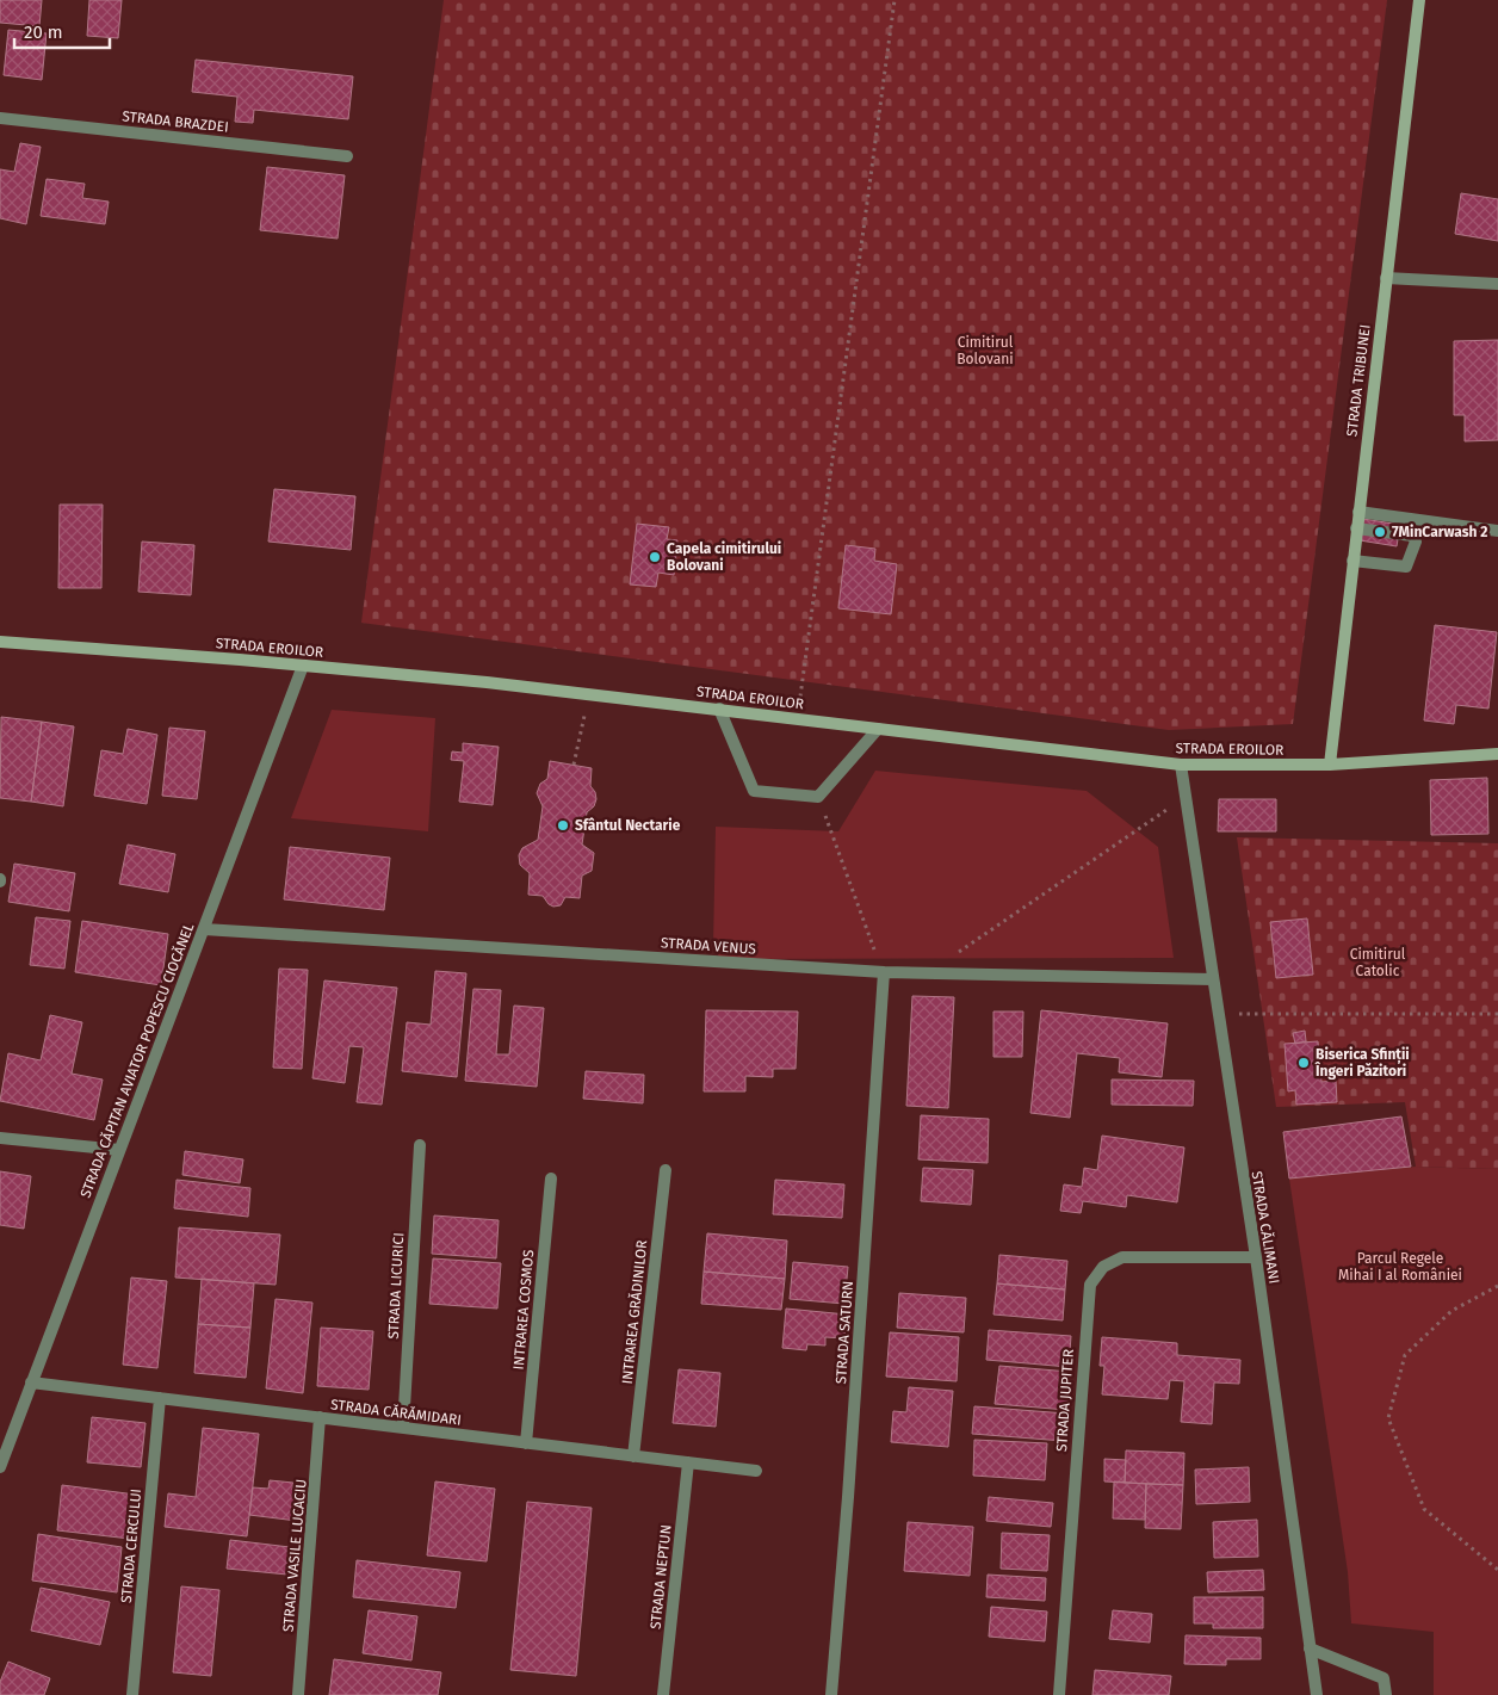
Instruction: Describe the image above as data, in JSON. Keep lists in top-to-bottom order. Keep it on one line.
{"streets":{"street":["STRADA BRAZDEI","STRADA TRIBUNEI","STRADA EROILOR","STRADA VENUS","STRADA CĂPITAN AVIATOR POPESCU CIOCĂNEL","STRADA CĂLIMANI","STRADA LICURICI","INTRAREA COSMOS","INTRAREA GRĂDINILOR","STRADA SATURN","STRADA JUPITER","STRADA CĂRĂMIDARI","STRADA CERCULUI","STRADA VASILE LUCACIU","STRADA NEPTUN"]},"crossings":[["STRADA TRIBUNEI","STRADA EROILOR"],["STRADA EROILOR","STRADA CĂPITAN AVIATOR POPESCU CIOCĂNEL"],["STRADA EROILOR","STRADA CĂLIMANI"],["STRADA VENUS","STRADA CĂPITAN AVIATOR POPESCU CIOCĂNEL"],["STRADA VENUS","STRADA CĂLIMANI"],["STRADA VENUS","STRADA SATURN"],["STRADA CĂPITAN AVIATOR POPESCU CIOCĂNEL","STRADA CĂRĂMIDARI"],["STRADA CĂLIMANI","STRADA JUPITER"],["STRADA LICURICI","STRADA CĂRĂMIDARI"],["INTRAREA COSMOS","STRADA CĂRĂMIDARI"],["INTRAREA GRĂDINILOR","STRADA CĂRĂMIDARI"],["STRADA CĂRĂMIDARI","STRADA CERCULUI"],["STRADA CĂRĂMIDARI","STRADA VASILE LUCACIU"],["STRADA CĂRĂMIDARI","STRADA NEPTUN"]],"parks":["Cimitirul Bolovani","Cimitirul Catolic","Parcul Regele Mihai I al României"],"places":["7MinCarwash 2","Capela cimitirului Bolovani","Sfântul Nectarie","Biserica Sfinții Îngeri Păzitori"],"scale_bar":"20 m"}
